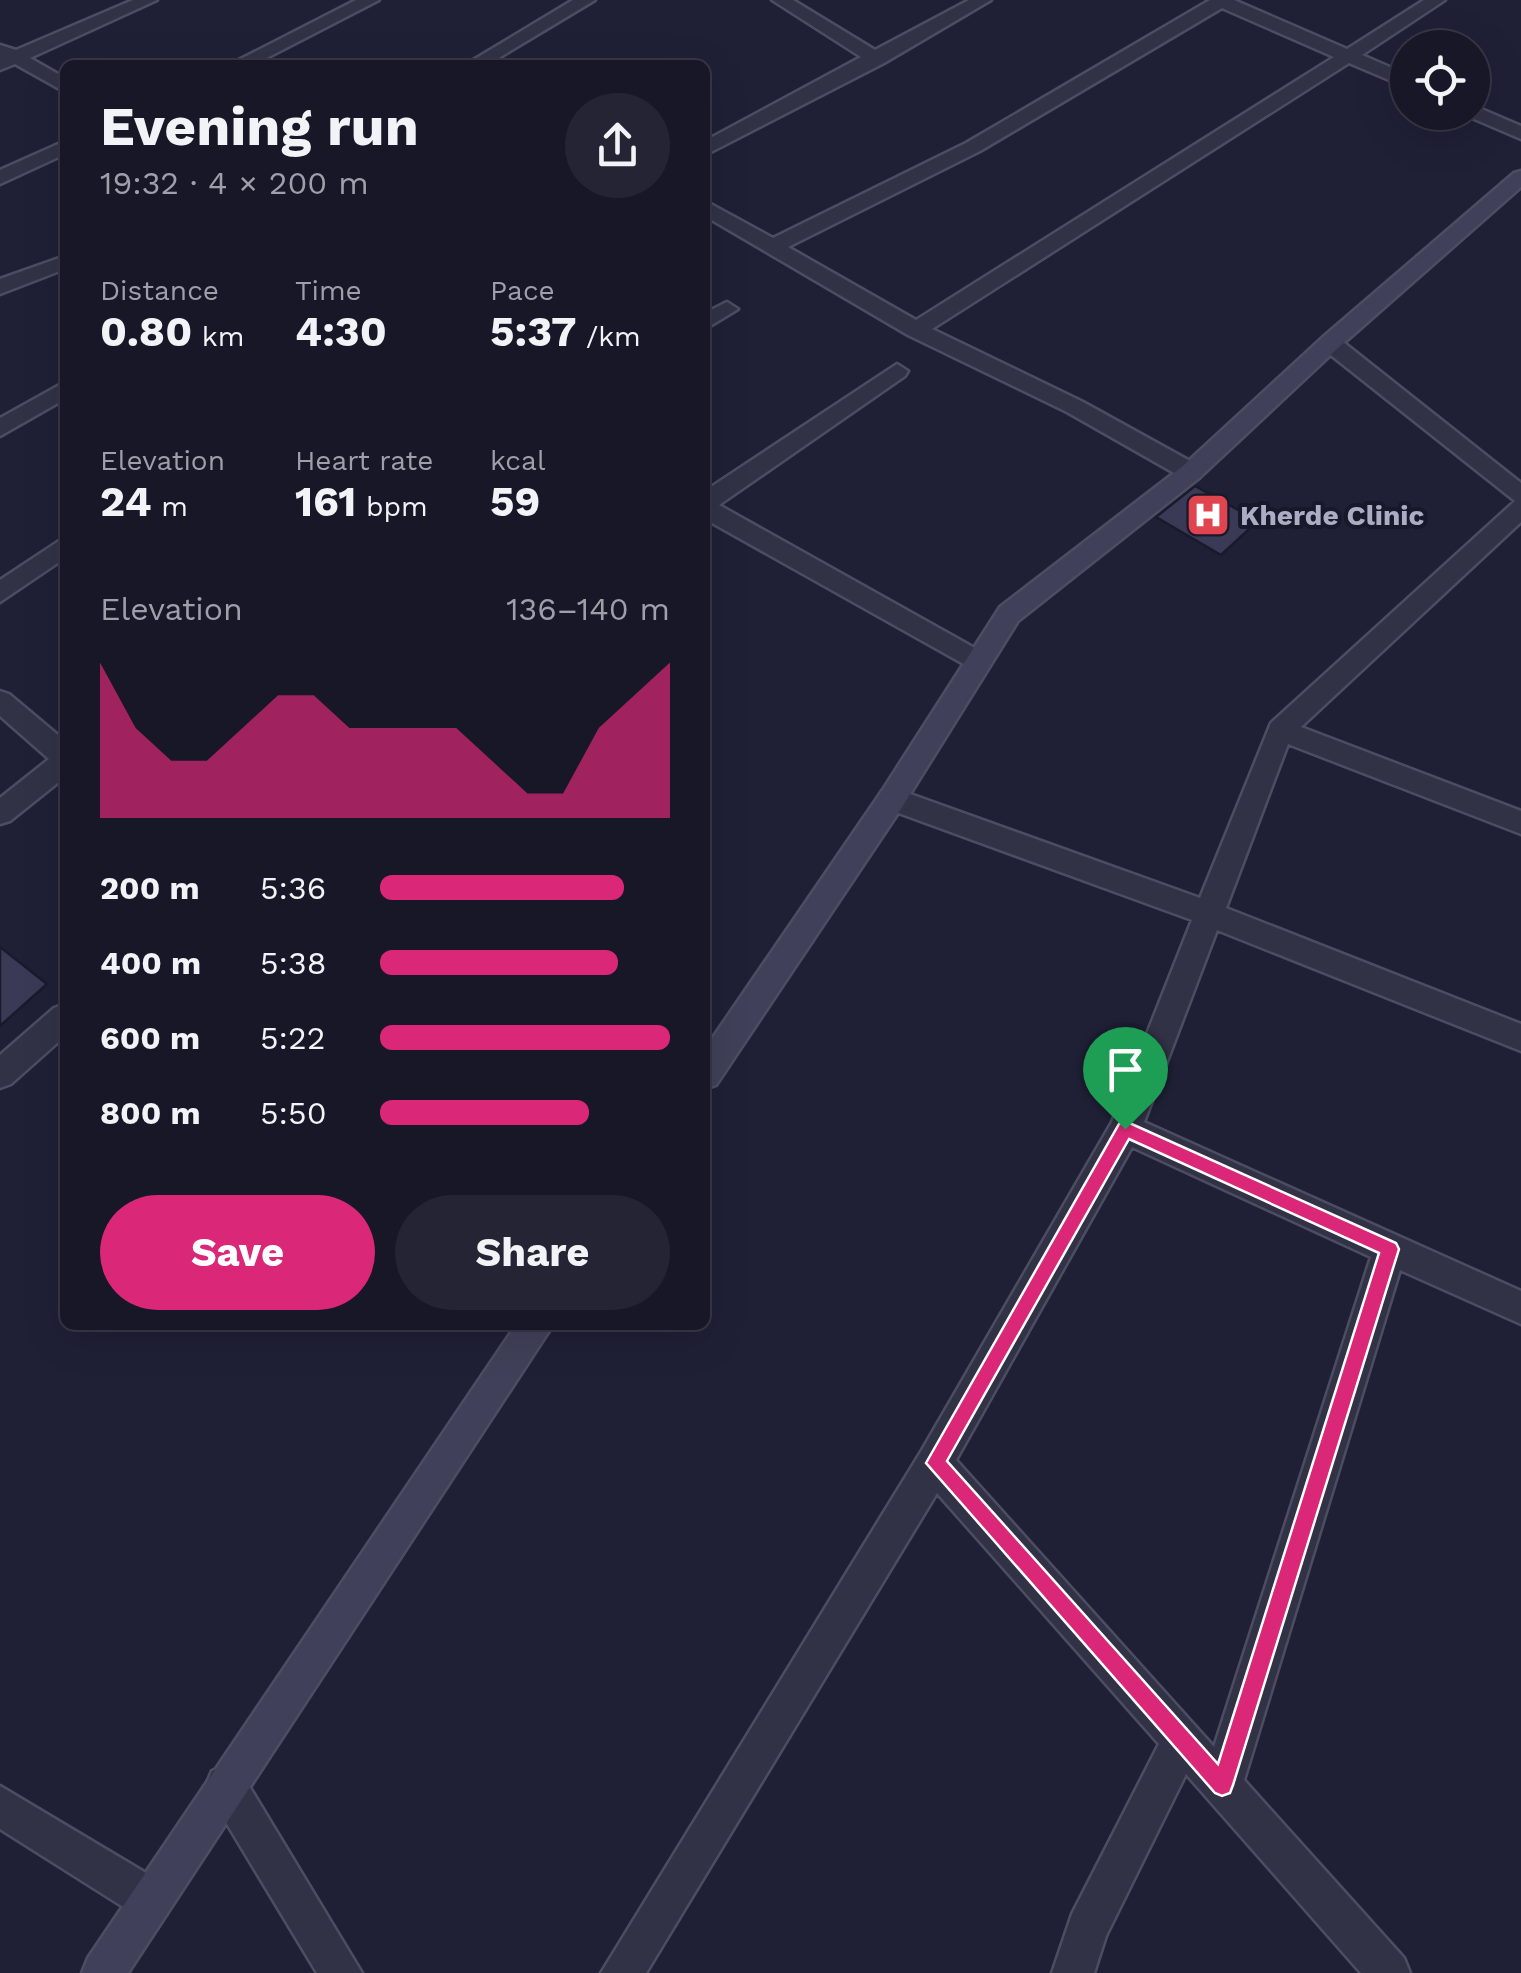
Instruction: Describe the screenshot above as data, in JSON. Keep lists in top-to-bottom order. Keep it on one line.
{"places":{"hospital":["Kherde Clinic"]},"page":{"heading":["Evening run","19:32 · 4 × 200 m"],"stats":[["Distance","0.80 km"],["Time","4:30"],["Pace","5:37 /km"],["Elevation","24 m"],["Heart rate","161 bpm"],["kcal","59"]],"chart":["Elevation","136–140 m"],"list":[{"name":"200 m","note":"5:36"},{"name":"400 m","note":"5:38"},{"name":"600 m","note":"5:22"},{"name":"800 m","note":"5:50"}],"buttons":["Save","Share"]}}
